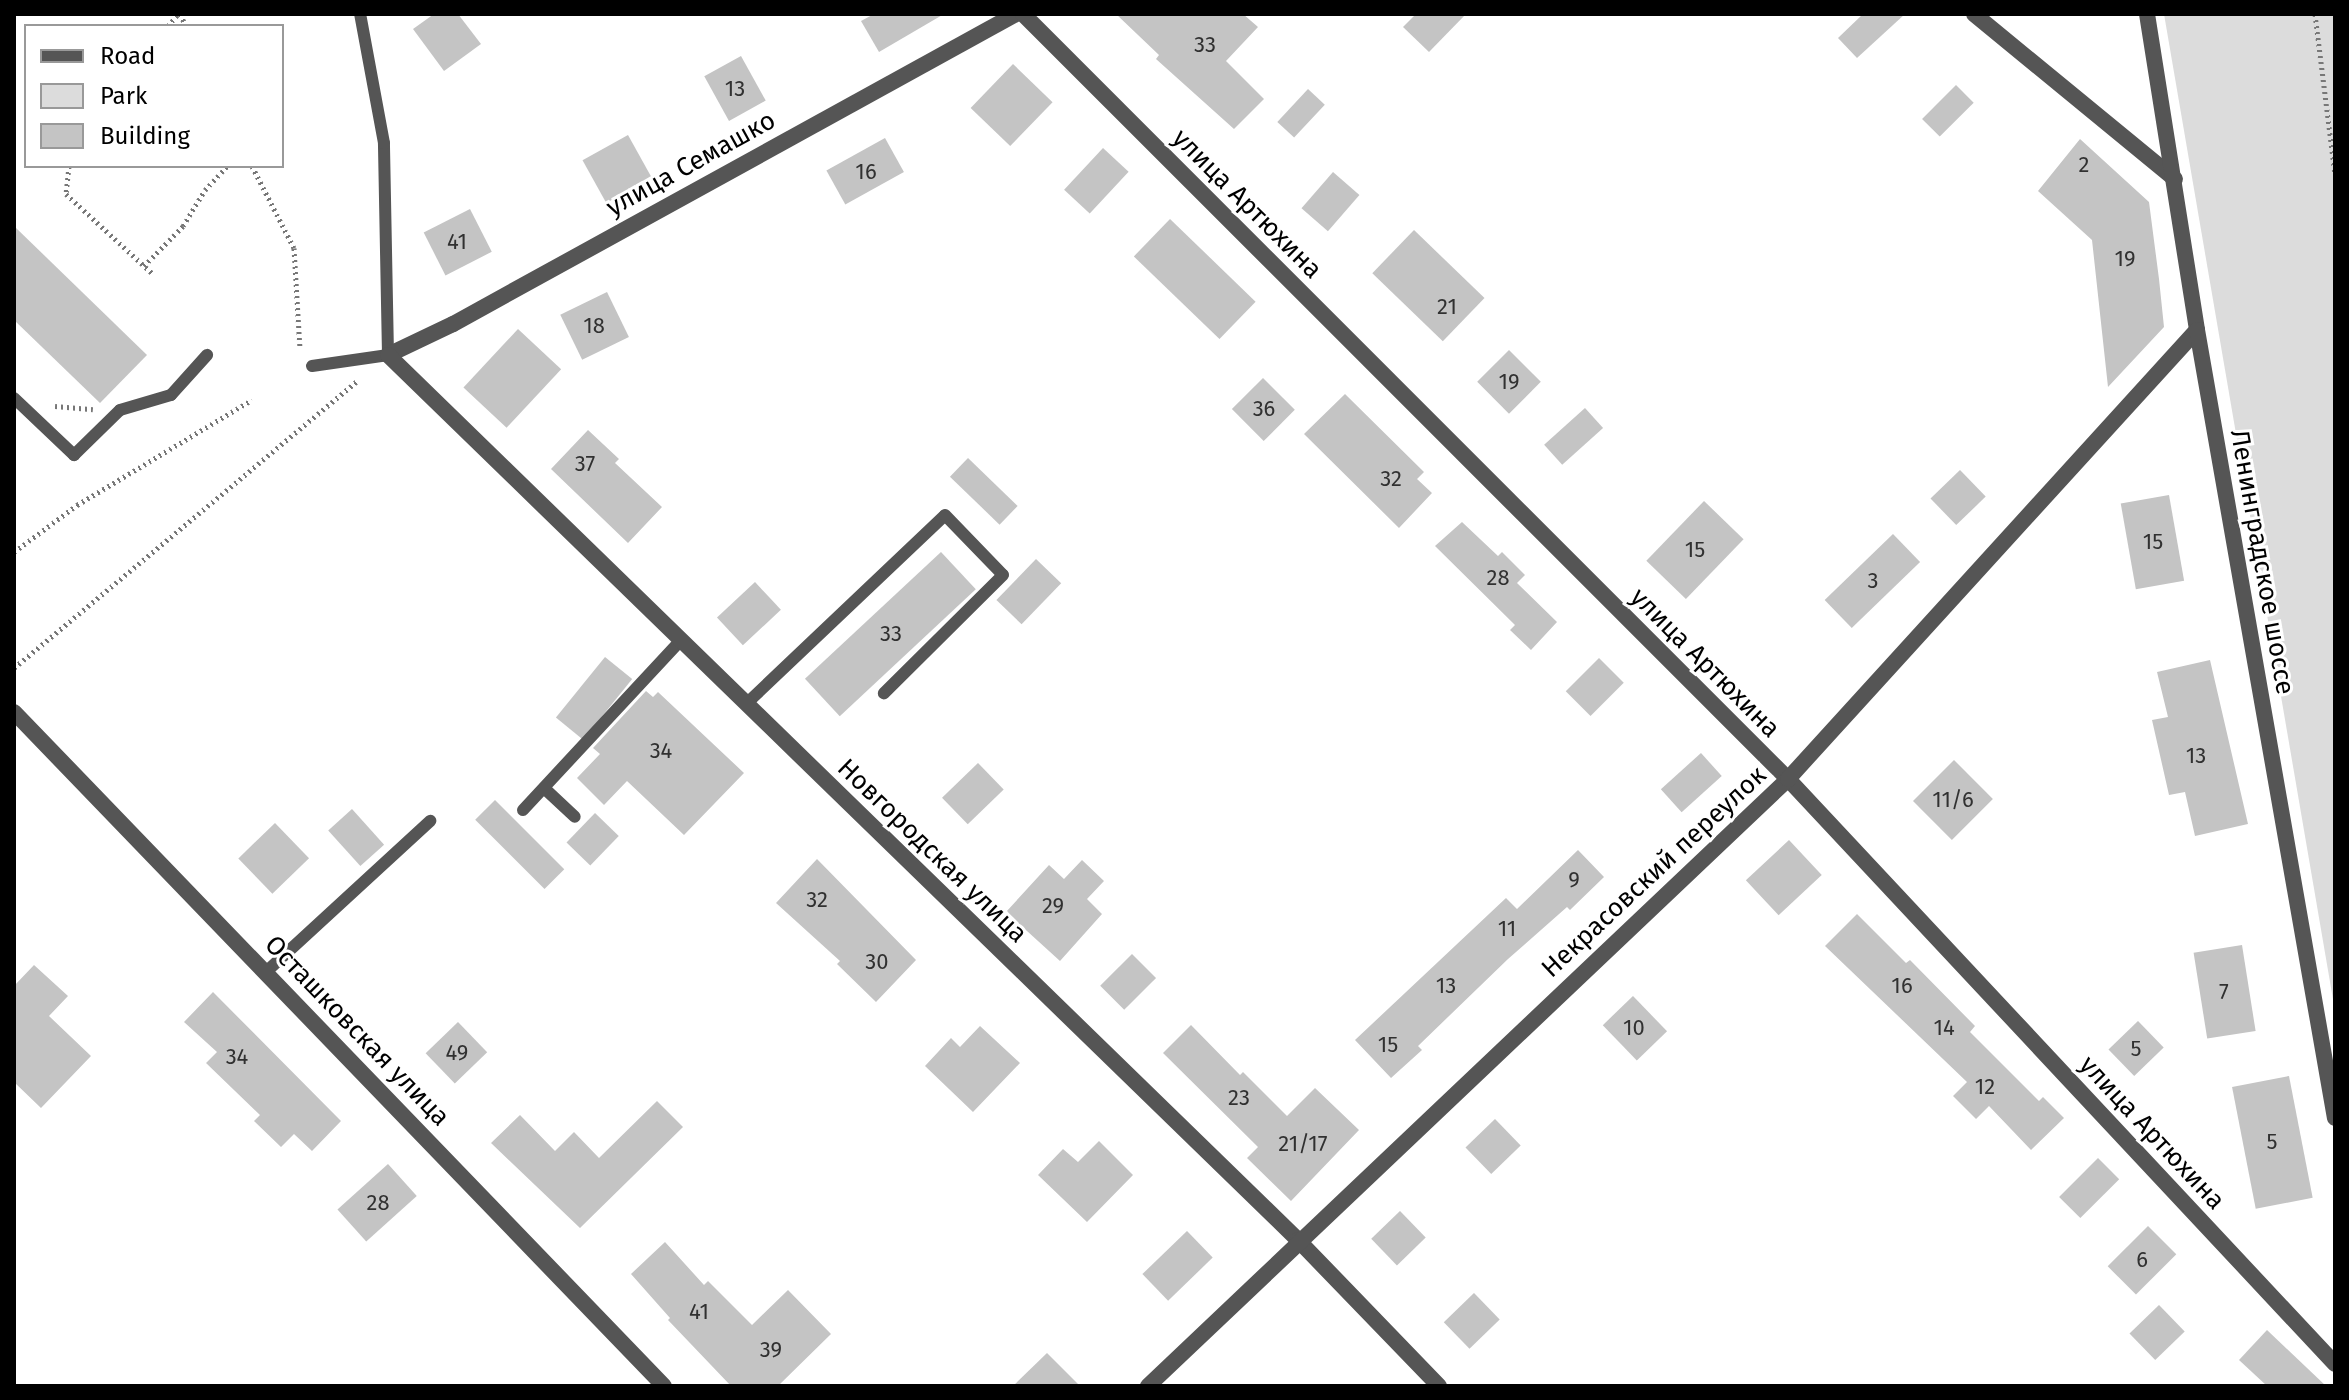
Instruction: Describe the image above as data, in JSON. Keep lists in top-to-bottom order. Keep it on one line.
{"streets":{"street":["улица Семашко","улица Артюхина","Ленинградское шоссе","Новгородская улица","Некрасовский переулок","Осташковская улица"]},"crossings":[["улица Семашко","Новгородская улица"],["улица Артюхина","Некрасовский переулок"],["Ленинградское шоссе","Некрасовский переулок"],["Новгородская улица","Некрасовский переулок"]],"house_numbers":["33","13","2","16","41","19","21","18","19","36","37","32","15","15","28","3","33","34","13","11/6","9","32","29","11","30","13","16","7","10","14","15","5","49","34","12","23","5","21/17","28","6","41","39"],"legend":["Road","Park","Building"]}
